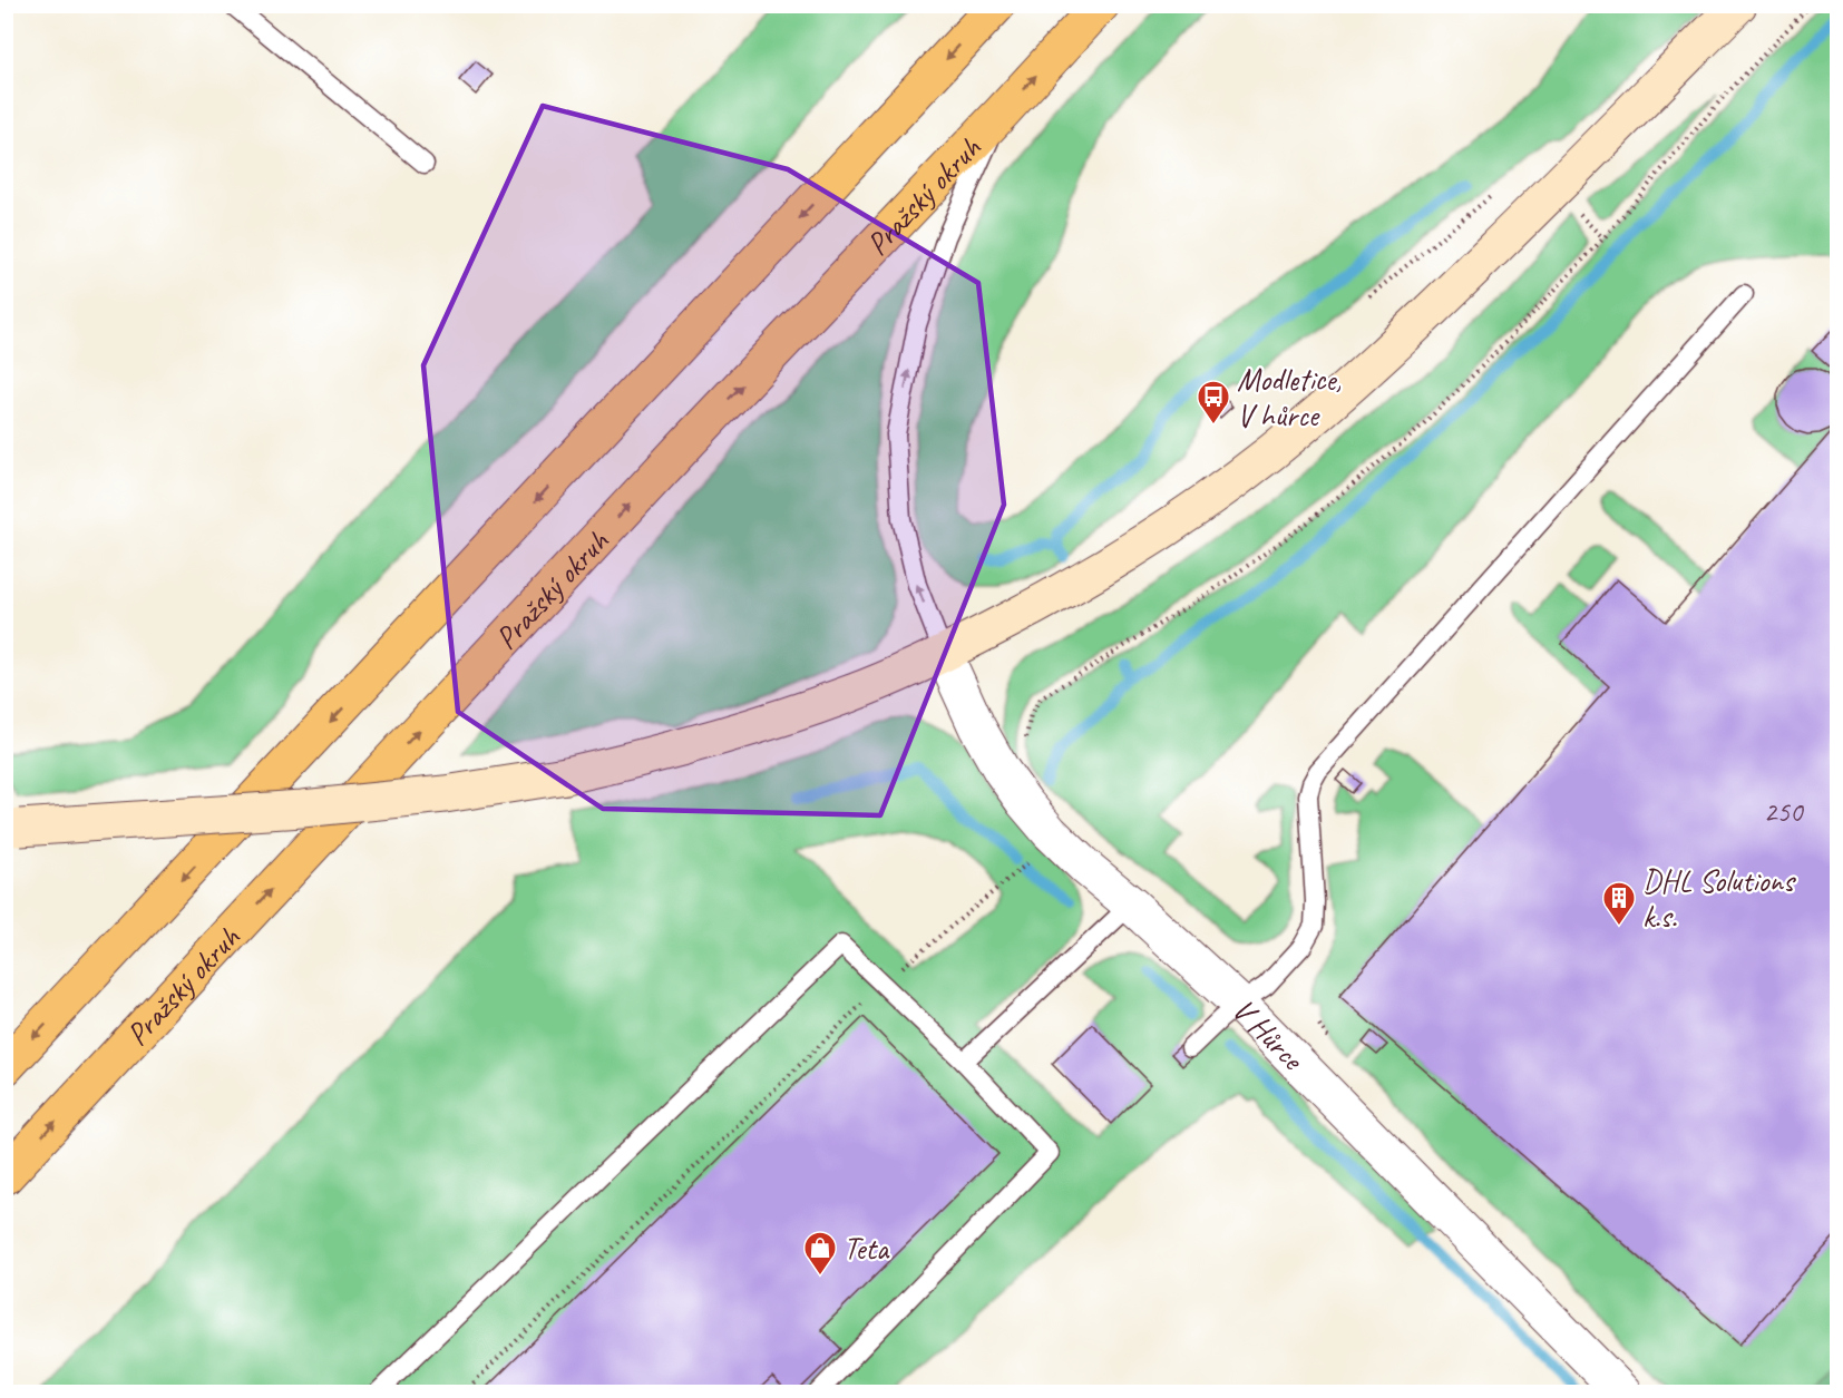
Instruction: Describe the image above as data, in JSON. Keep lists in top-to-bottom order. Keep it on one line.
{"streets":{"highway":["Pražský okruh"],"street":["V Hůrce"]},"places":{"bus stop":["Modletice, V hůrce"],"building":["DHL Solutions k.s."],"shop":["Teta"]},"house_numbers":["250"]}
